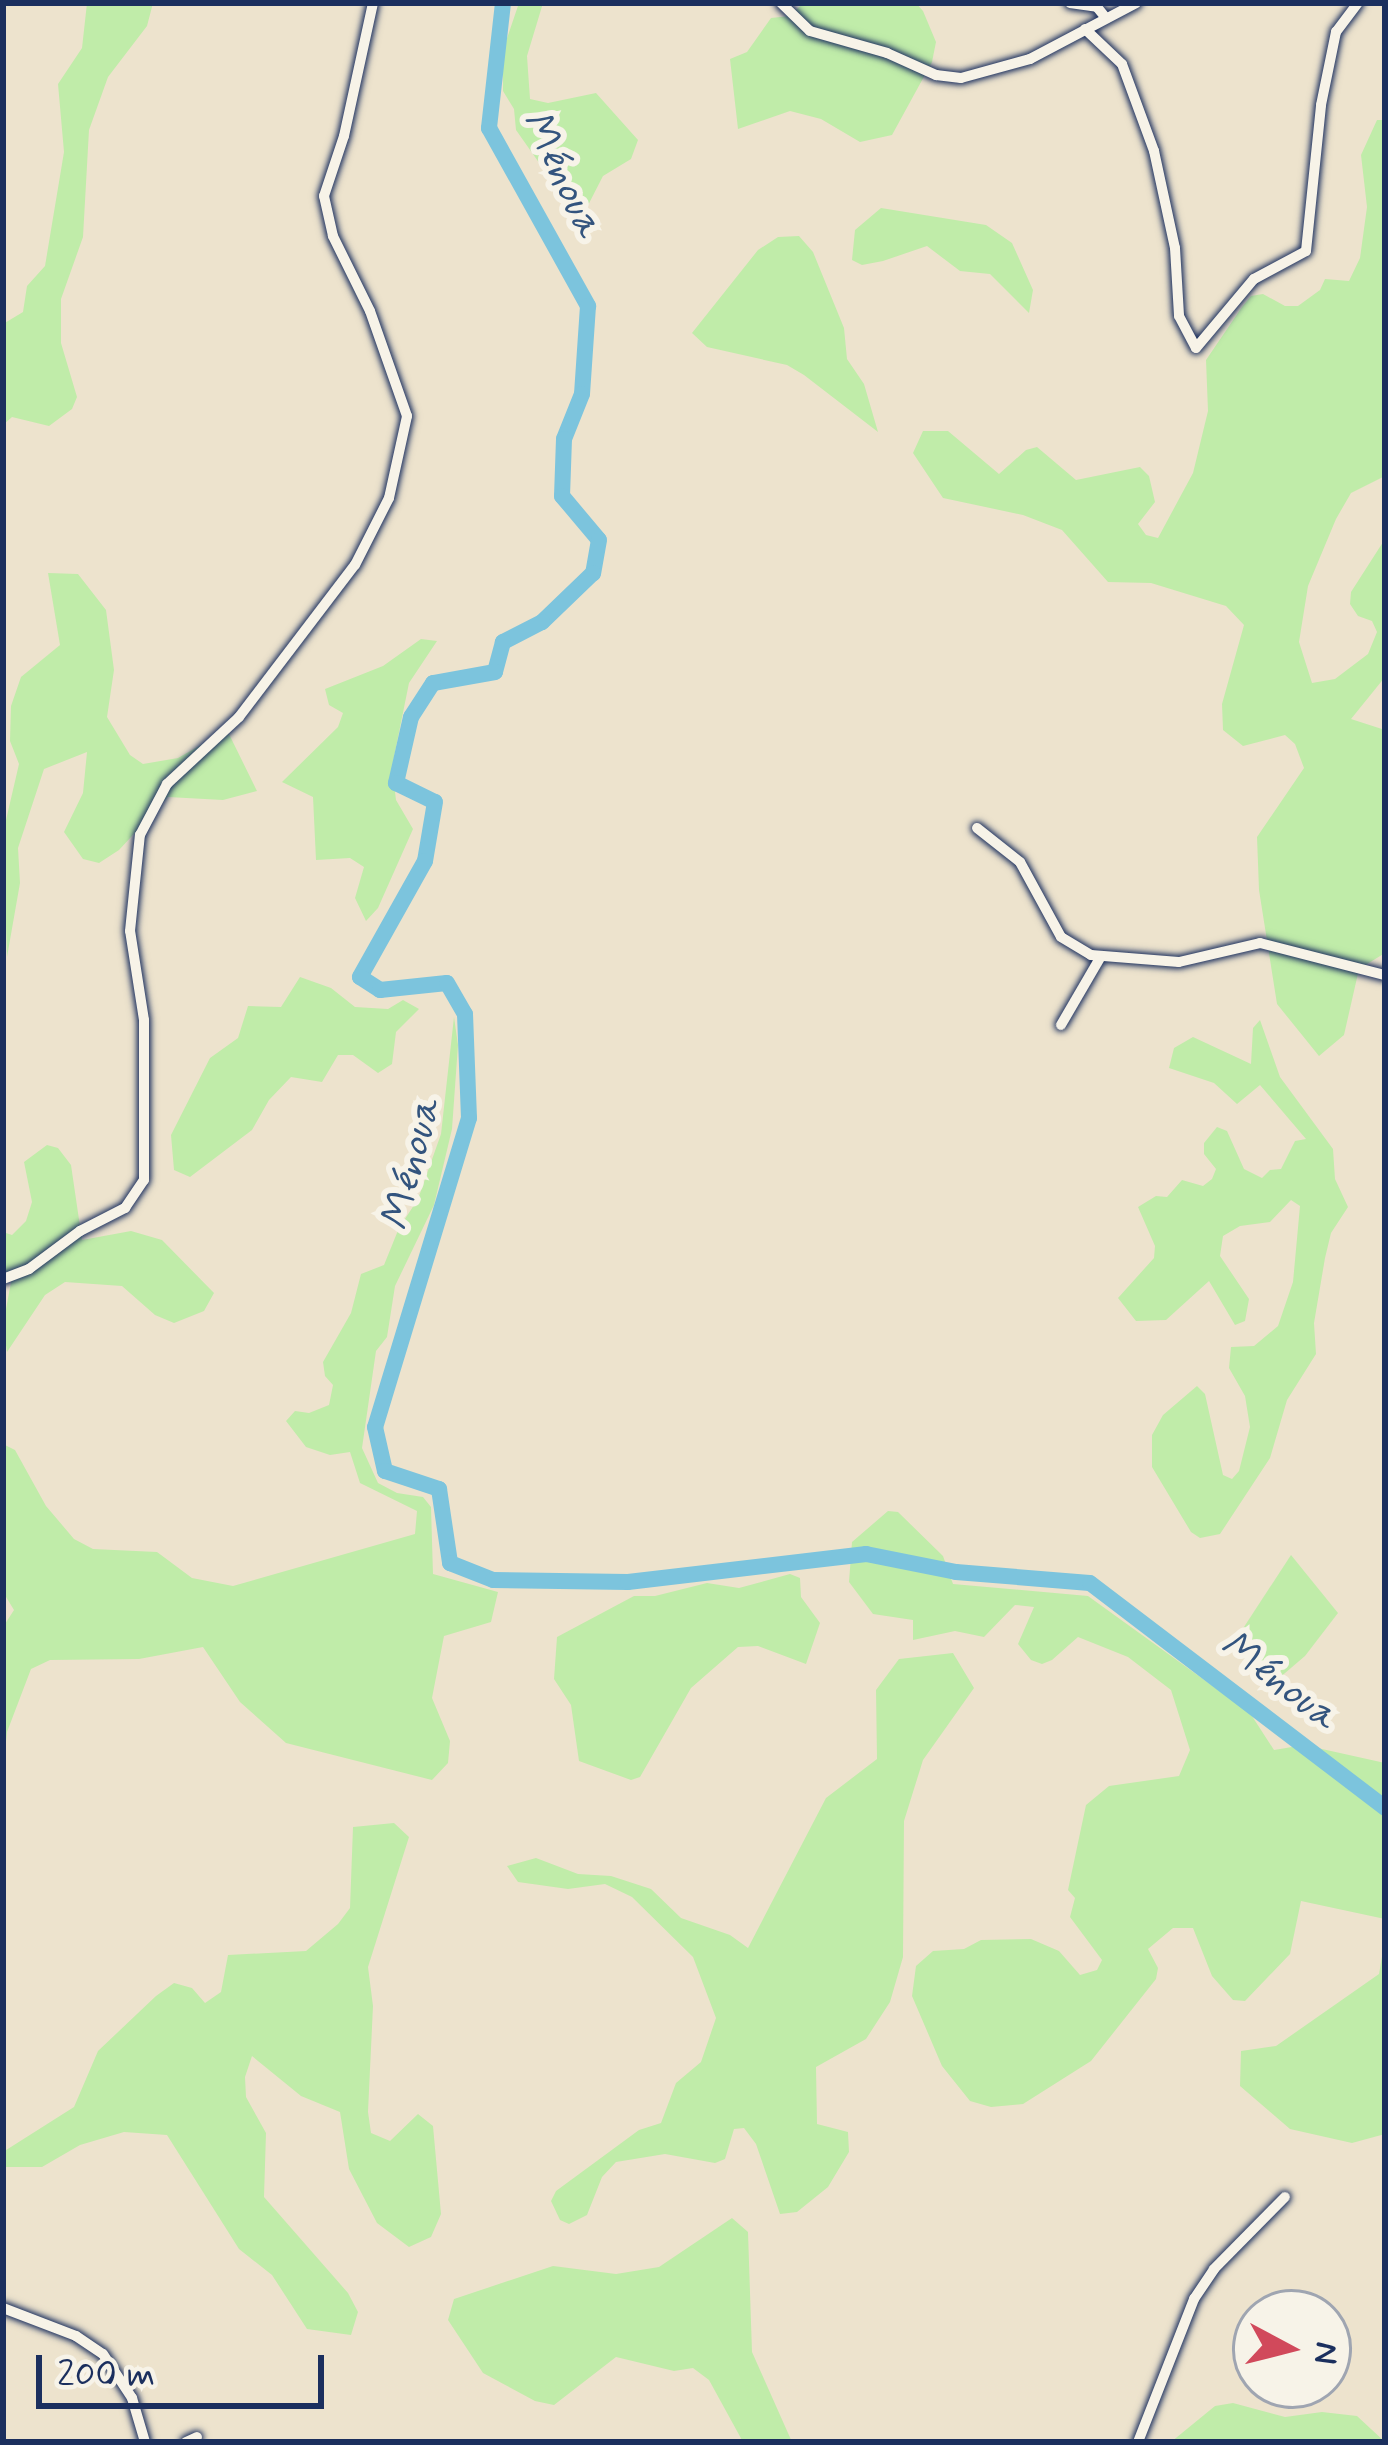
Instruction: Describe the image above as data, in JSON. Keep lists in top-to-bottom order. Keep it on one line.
{"water":["Ménoua"],"scale_bar":"200 m","north":"right"}
